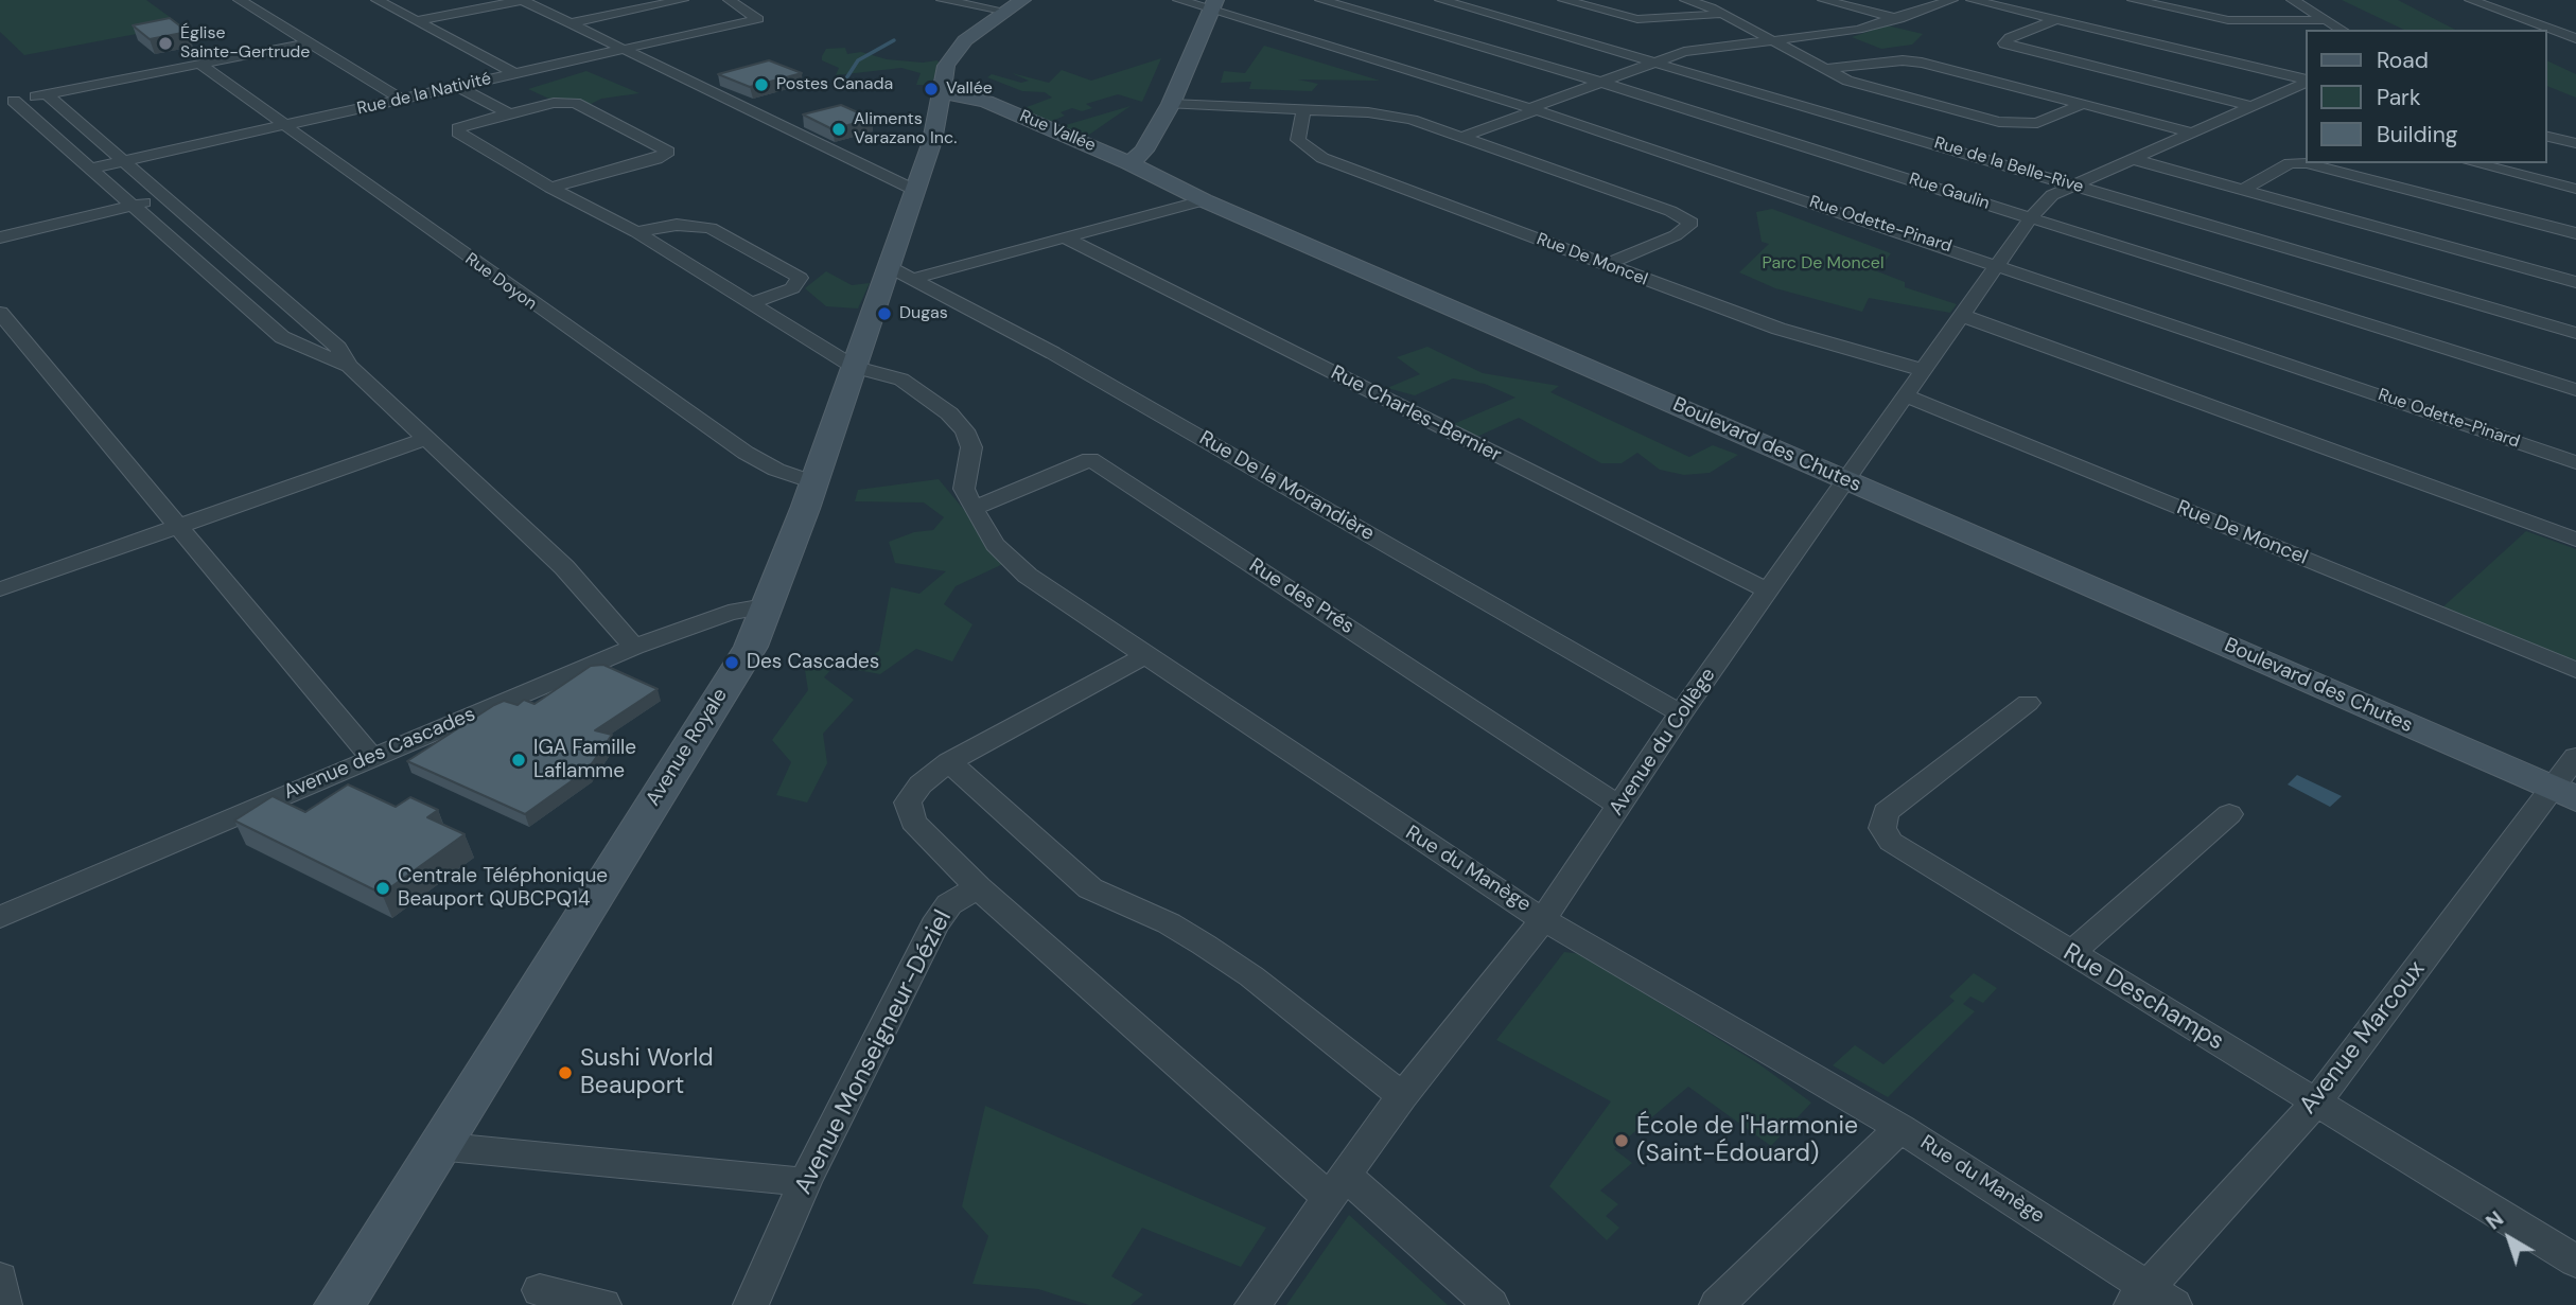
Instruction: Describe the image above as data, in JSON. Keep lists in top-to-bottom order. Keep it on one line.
{"streets":{"street":["Rue de la Nativité","Rue Vallée","Rue de la Belle-Rive","Rue Gaulin","Rue Odette-Pinard","Rue De Moncel","Rue Doyon","Rue Charles-Bernier","Boulevard des Chutes","Rue De la Morandière","Rue des Prés","Avenue du Collège","Avenue Royale","Avenue des Cascades","Rue du Manège","Rue Deschamps","Avenue Marcoux","Avenue Monseigneur-Déziel"]},"crossings":[["Rue de la Nativité","Rue Doyon"],["Rue Vallée","Boulevard des Chutes"],["Rue Vallée","Avenue Royale"],["Rue de la Belle-Rive","Avenue du Collège"],["Rue Gaulin","Avenue du Collège"],["Rue Odette-Pinard","Avenue du Collège"],["Rue De Moncel","Avenue du Collège"],["Rue Doyon","Avenue Royale"],["Rue Charles-Bernier","Avenue du Collège"],["Boulevard des Chutes","Avenue du Collège"],["Boulevard des Chutes","Avenue Marcoux"],["Rue De la Morandière","Avenue du Collège"],["Rue De la Morandière","Avenue Royale"],["Rue des Prés","Avenue du Collège"],["Rue des Prés","Rue du Manège"],["Avenue du Collège","Rue du Manège"],["Avenue Royale","Avenue des Cascades"],["Avenue Royale","Rue du Manège"],["Rue du Manège","Avenue Marcoux"],["Rue Deschamps","Avenue Marcoux"]],"parks":["Parc De Moncel"],"places":["Église Sainte-Gertrude","Postes Canada","Vallée","Aliments Varazano Inc.","Dugas","Des Cascades","IGA Famille Laflamme","Centrale Téléphonique Beauport QUBCPQ14","Sushi World Beauport","École de l'Harmonie (Saint-Édouard)"],"legend":["Road","Park","Building"],"north":"top left"}
